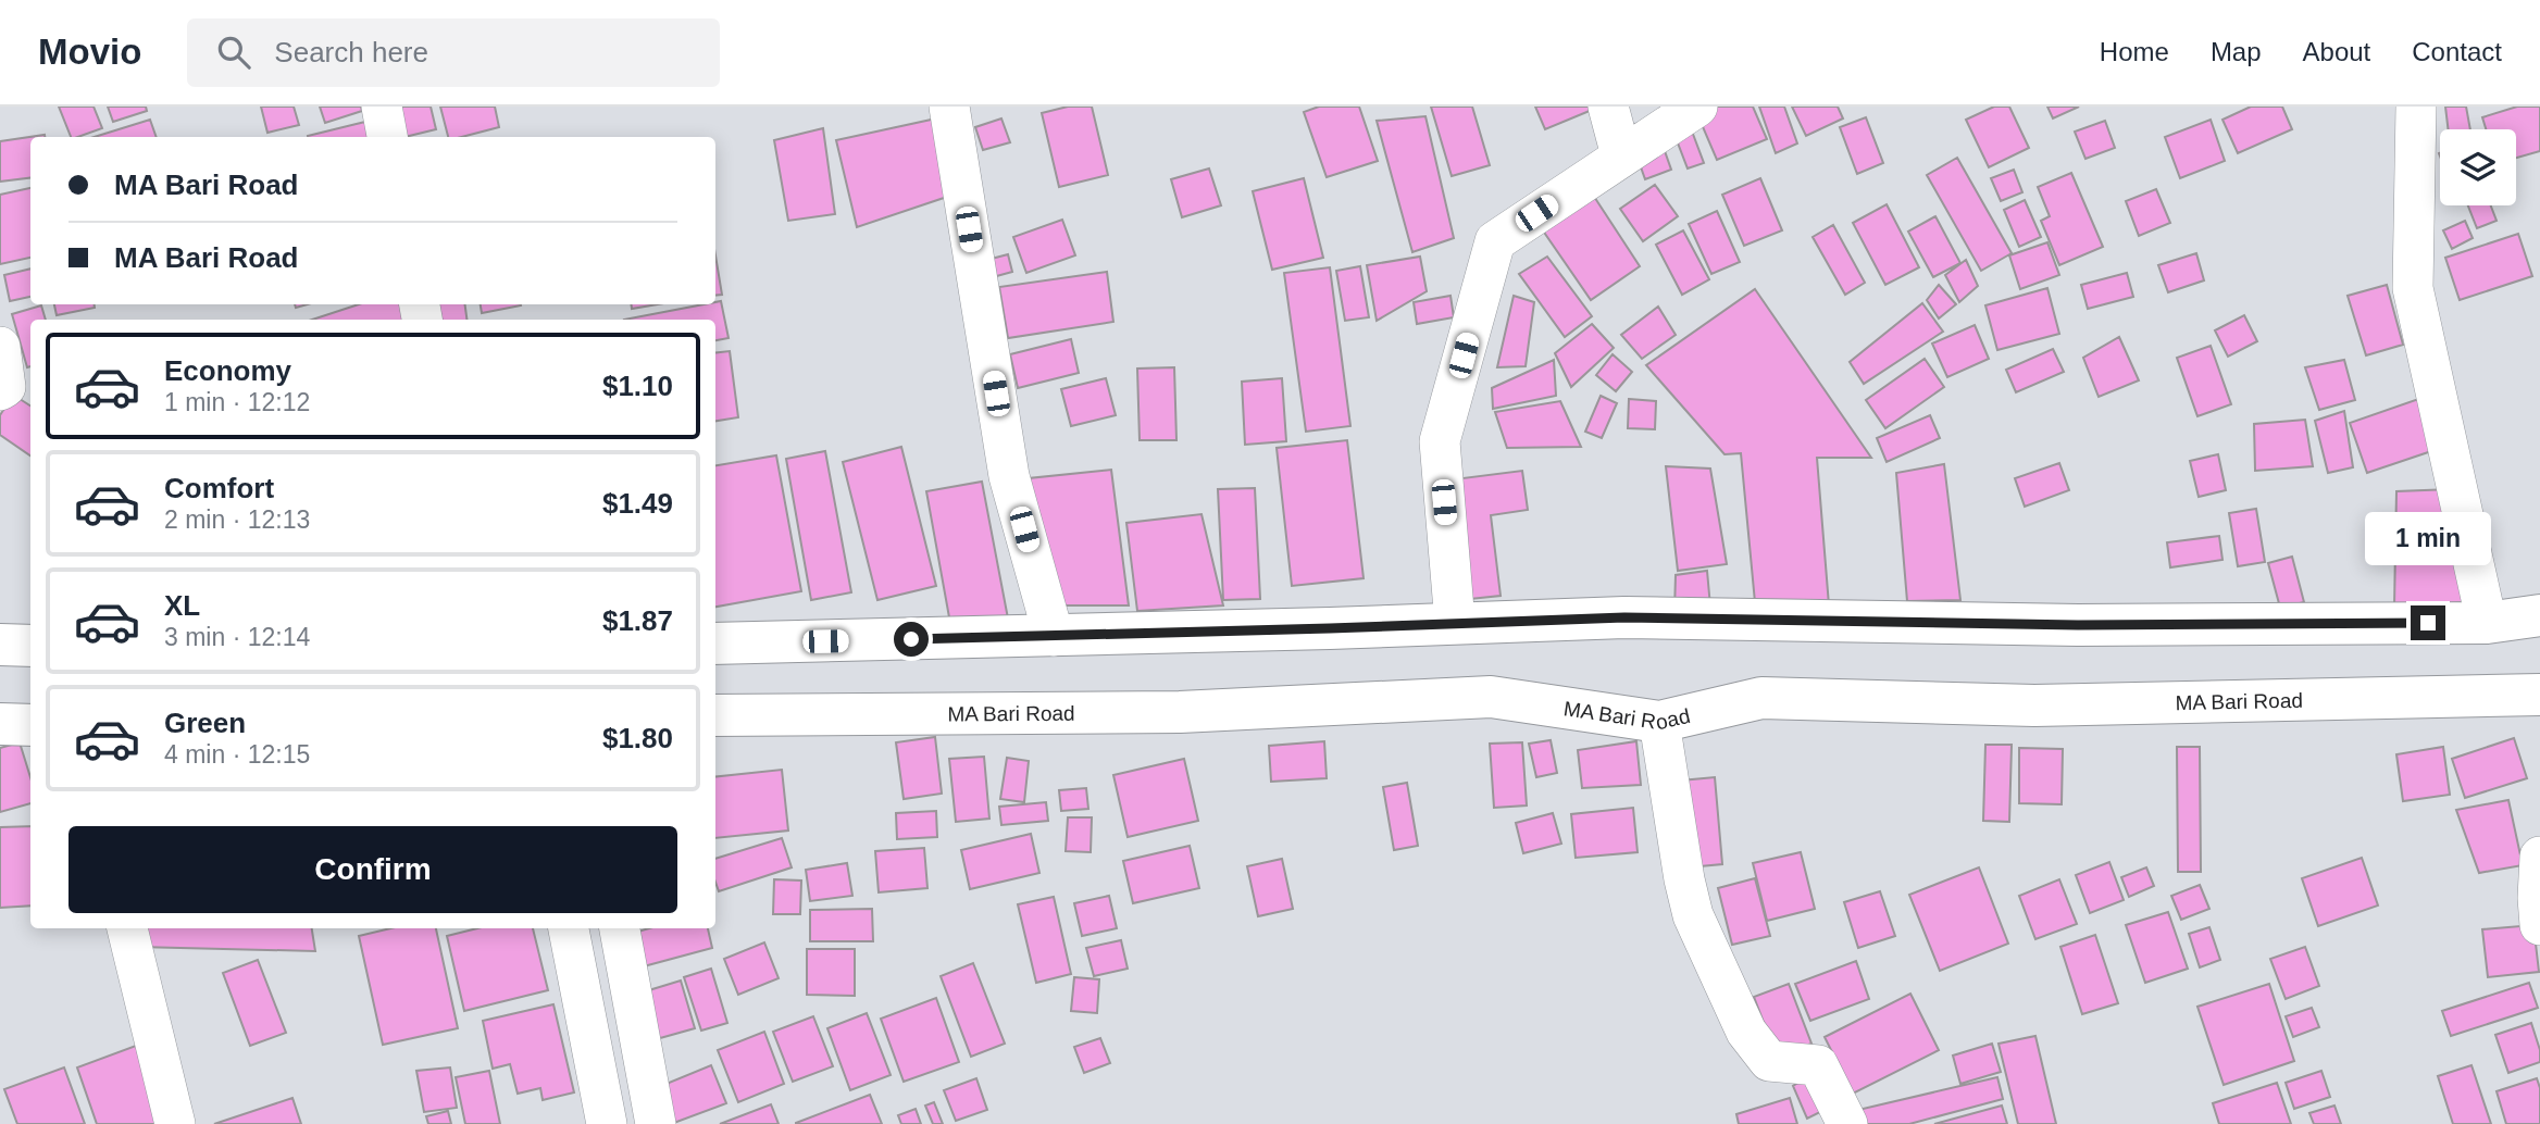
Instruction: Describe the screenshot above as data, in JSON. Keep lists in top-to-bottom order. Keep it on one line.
{"streets":{"main road":["MA Bari Road"]},"page":{"header":"Movio","search":"Search here","nav":["Home","Map","About","Contact"],"banner":["MA Bari Road","MA Bari Road"],"list":[{"name":"Economy","note":"1 min · 12:12","value":"$1.10"},{"name":"Comfort","note":"2 min · 12:13","value":"$1.49"},{"name":"XL","note":"3 min · 12:14","value":"$1.87"},{"name":"Green","note":"4 min · 12:15","value":"$1.80"}],"bubble":"1 min","buttons":"Confirm"}}
